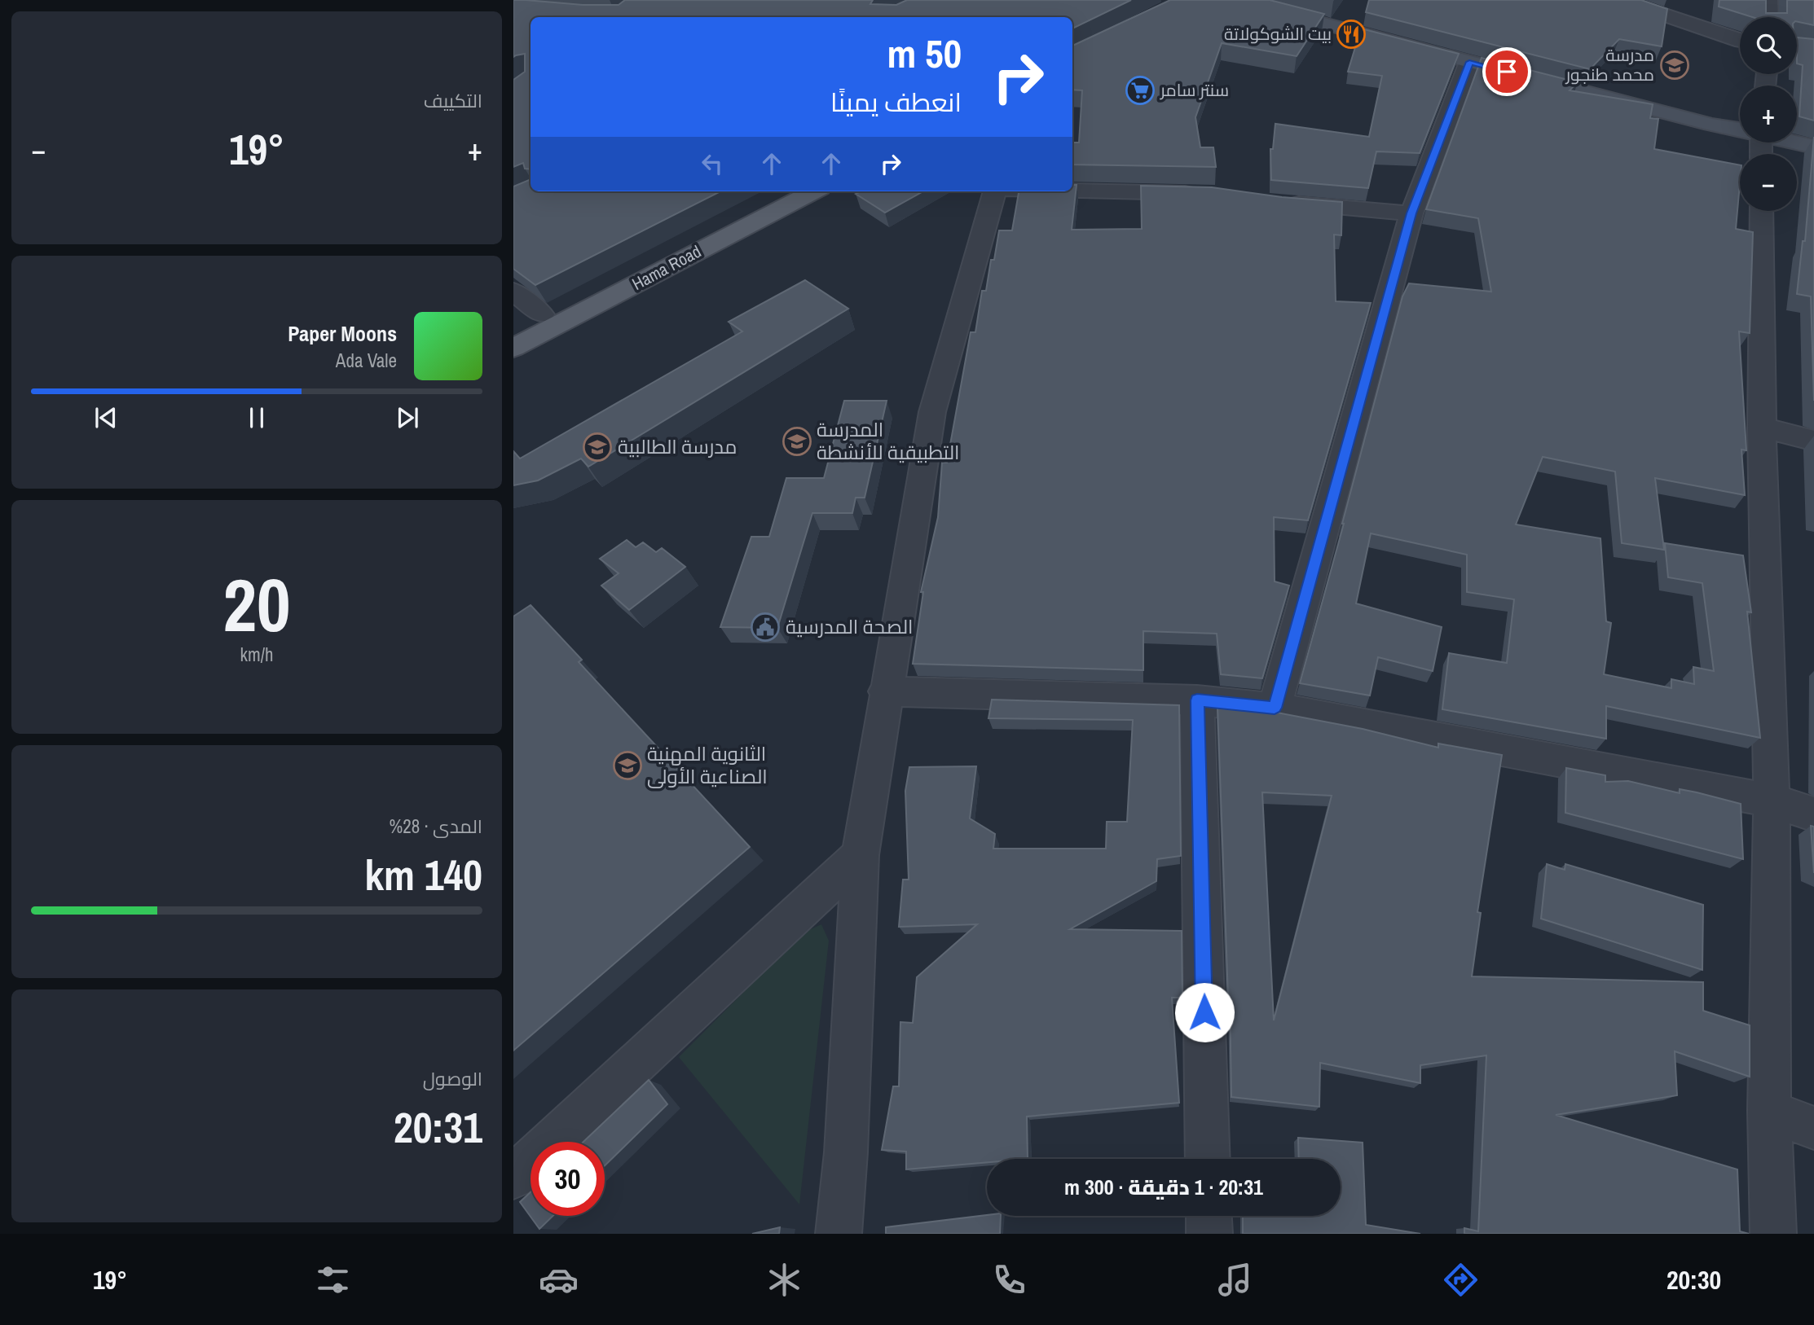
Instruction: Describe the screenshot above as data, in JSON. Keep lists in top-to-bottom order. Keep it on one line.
{"streets":{"main road":["Hama Road"]},"places":{"restaurant":["بيت الشوكولاتة"],"school or university":["مدرسة محمد طنجور","المدرسة التطبيقية للأنشطة","مدرسة الطالبية","الثانوية المهنية الصناعية الأولى"],"supermarket":["سنتر سامر"],"public building":["الصحة المدرسية"]},"page":{"tile":["التكييف",["20","km/h"],["المدى · 28%","140 km"],["الوصول","20:31"]],"map_buttons":["+","−"],"turn":["50 m","انعطف يمينًا"],"heat":["−","19°","+"],"song":["Paper Moons","Ada Vale"],"limit":"30","trip":"20:31 · 1 دقيقة · 300 m","tabs":["20:30","19°"]}}
